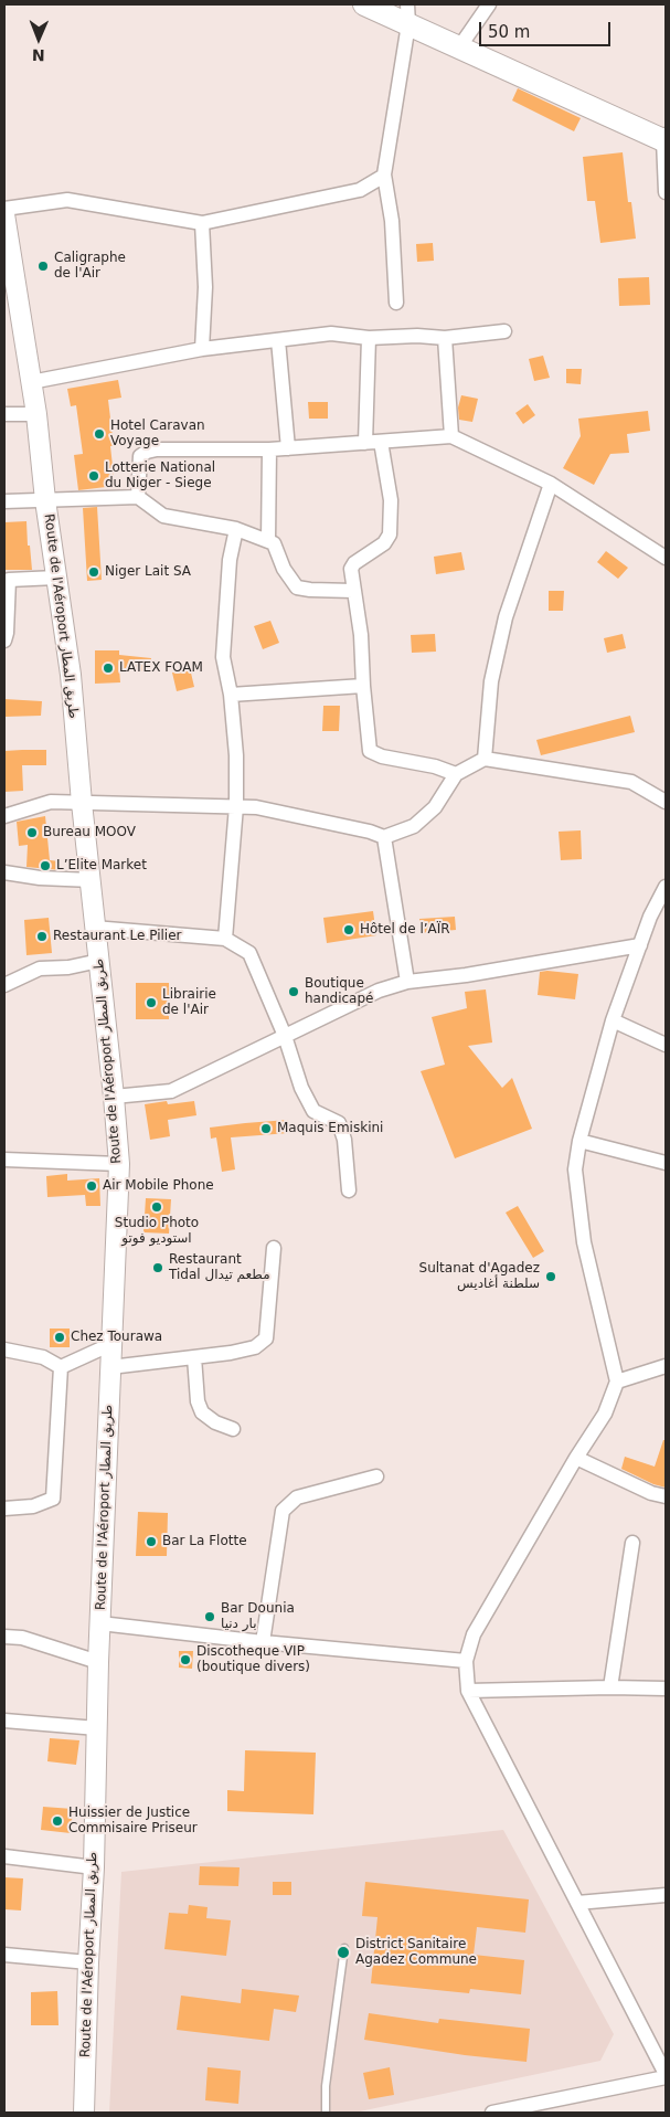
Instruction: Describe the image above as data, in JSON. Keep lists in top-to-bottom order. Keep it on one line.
{"streets":{"main road":["Route de l'Aéroport طريق المطار"]},"places":["Caligraphe de l'Air","Hotel Caravan Voyage","Lotterie National du Niger - Siege","Niger Lait SA","LATEX FOAM","Bureau MOOV","L’Elite Market","Hôtel de l’AÏR","Restaurant Le Pilier","Boutique handicapé","Librairie de l'Air","Maquis Emiskini","Air Mobile Phone","Studio Photo استوديو فوتو","Restaurant Tidal مطعم تيدال","Sultanat d'Agadez سلطنة أغاديس","Chez Tourawa","Bar La Flotte","Bar Dounia بار دنيا","Discotheque VIP (boutique divers)","Huissier de Justice Commisaire Priseur","District Sanitaire Agadez Commune"],"scale_bar":"50 m","north":"bottom"}
